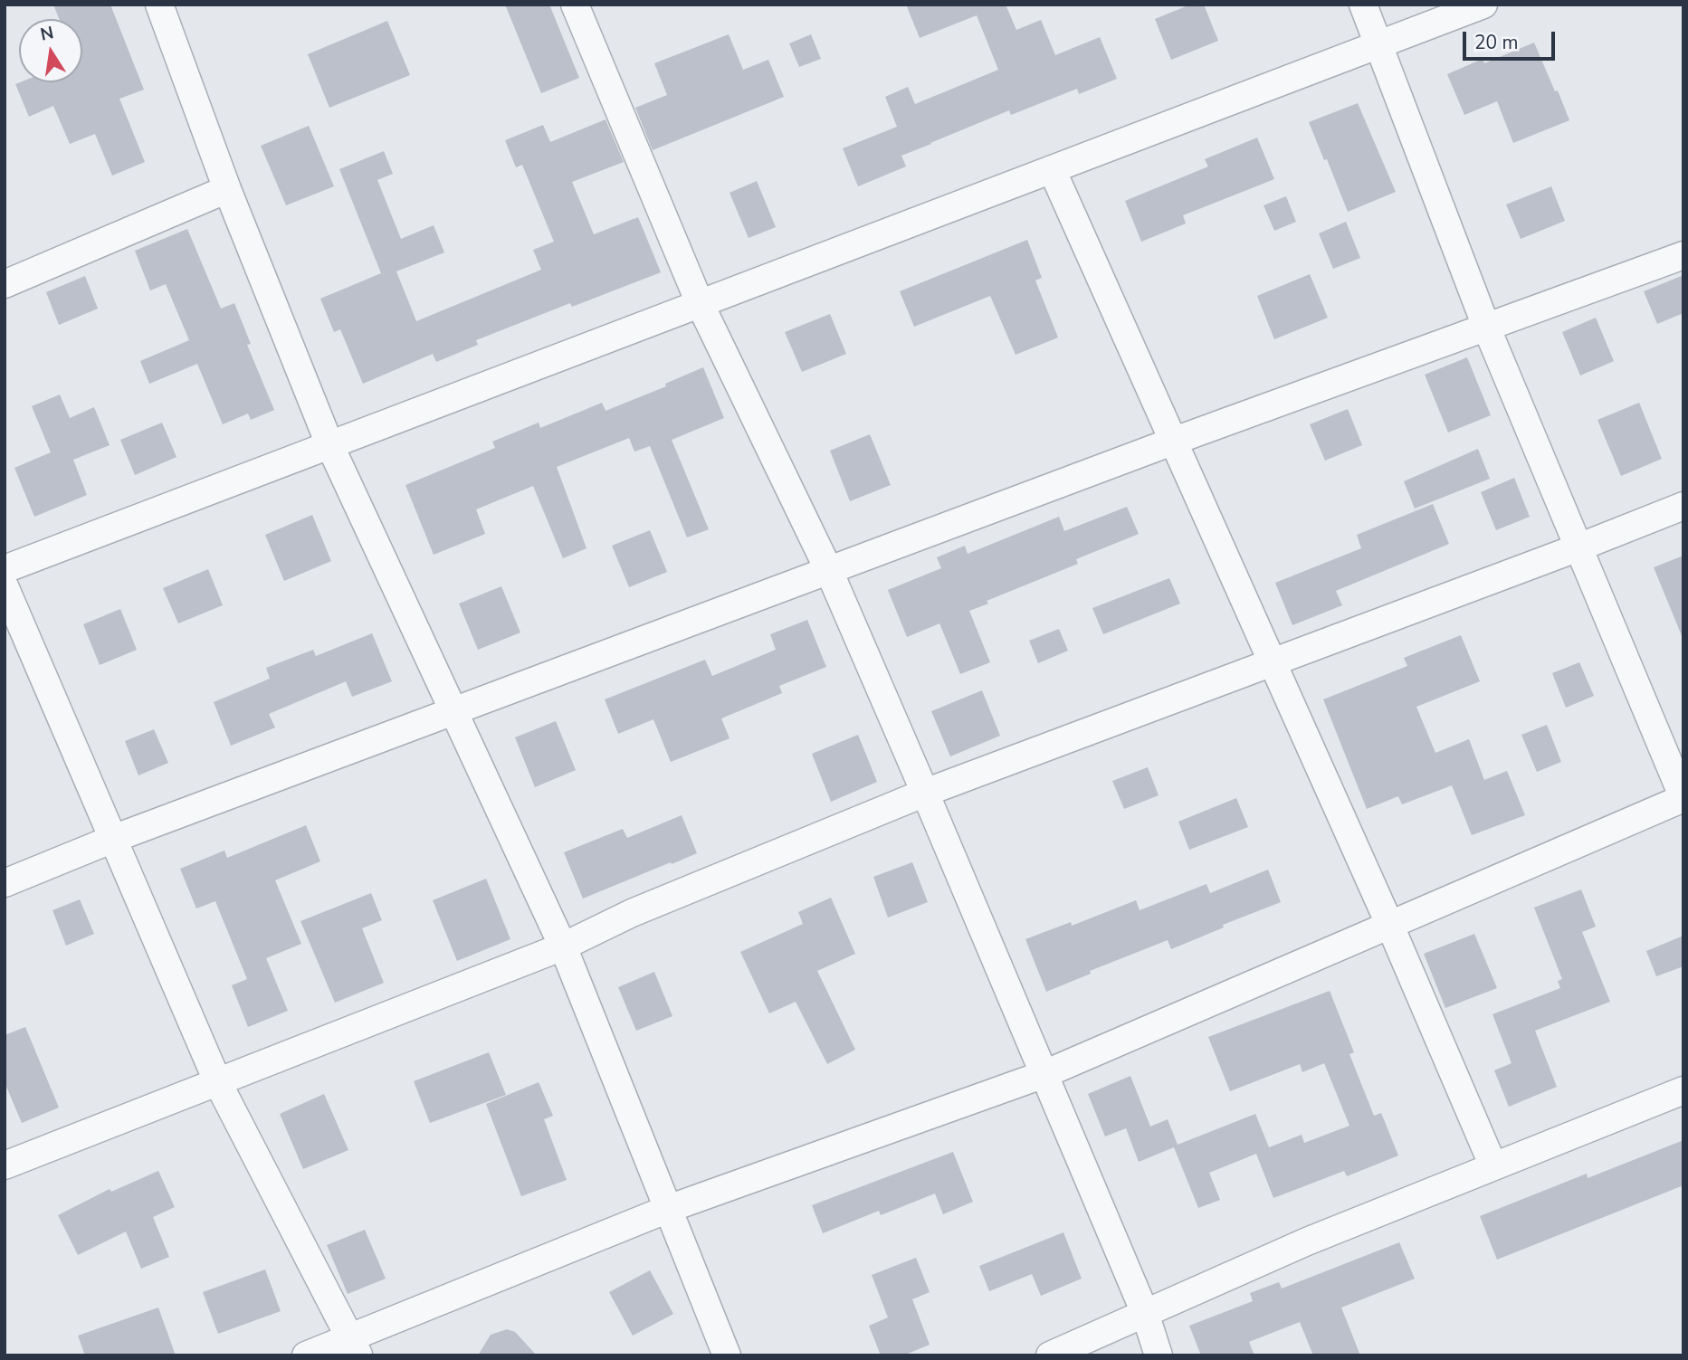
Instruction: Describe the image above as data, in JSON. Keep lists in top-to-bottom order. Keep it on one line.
{"scale_bar":"20 m","north":"top"}
